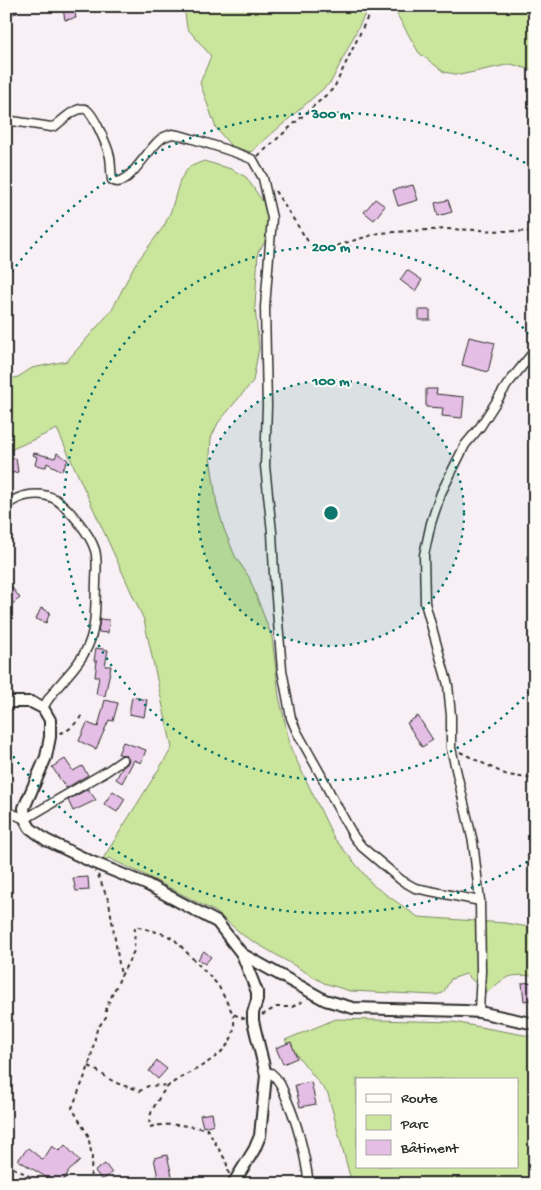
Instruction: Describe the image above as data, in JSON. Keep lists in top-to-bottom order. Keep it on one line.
{"legend":["Route","Parc","Bâtiment"],"rings":["300 m","200 m","100 m"]}
